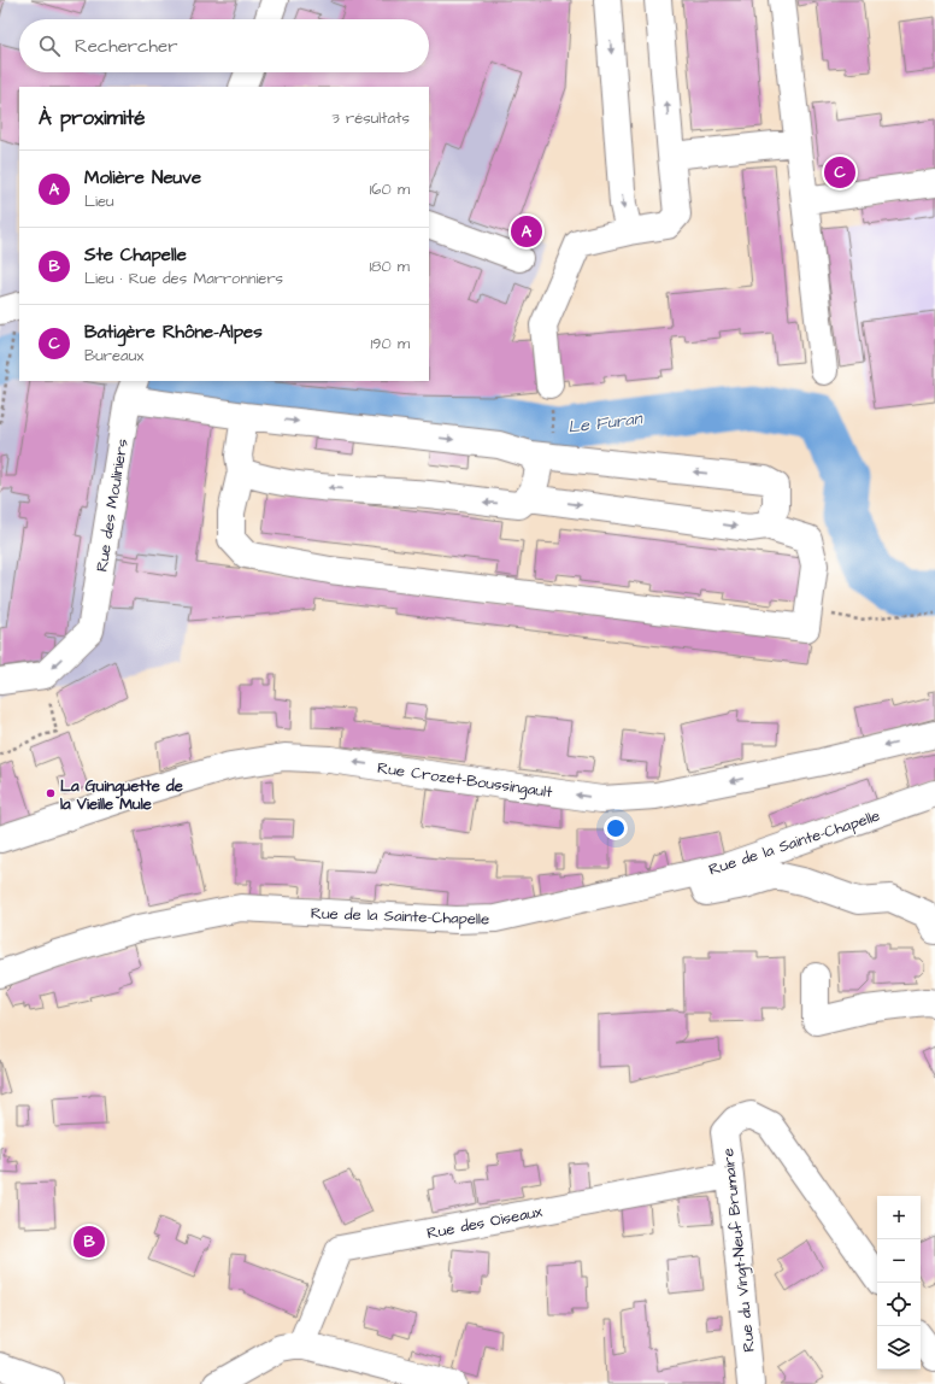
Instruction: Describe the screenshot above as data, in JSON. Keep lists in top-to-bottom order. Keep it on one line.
{"streets":{"street":["Rue des Mouliniers","Rue Crozet-Boussingault","Rue de la Sainte-Chapelle","Rue des Oiseaux","Rue du Vingt-Neuf Brumaire"]},"crossings":[["Rue des Oiseaux","Rue du Vingt-Neuf Brumaire"]],"one_way":["Rue des Mouliniers","Rue Crozet-Boussingault"],"water":["Le Furan"],"places":["La Guinguette de la Vieille Mule"],"page":{"search":"Rechercher","heading":["À proximité","3 résultats"],"list":[{"mark":"A","name":"Molière Neuve","note":"Lieu","value":"160 m"},{"mark":"B","name":"Ste Chapelle","note":"Lieu · Rue des Marronniers","value":"180 m"},{"mark":"C","name":"Batigère Rhône-Alpes","note":"Bureaux","value":"190 m"}],"pins":["C","A","B"],"map_buttons":["+","−"]}}
